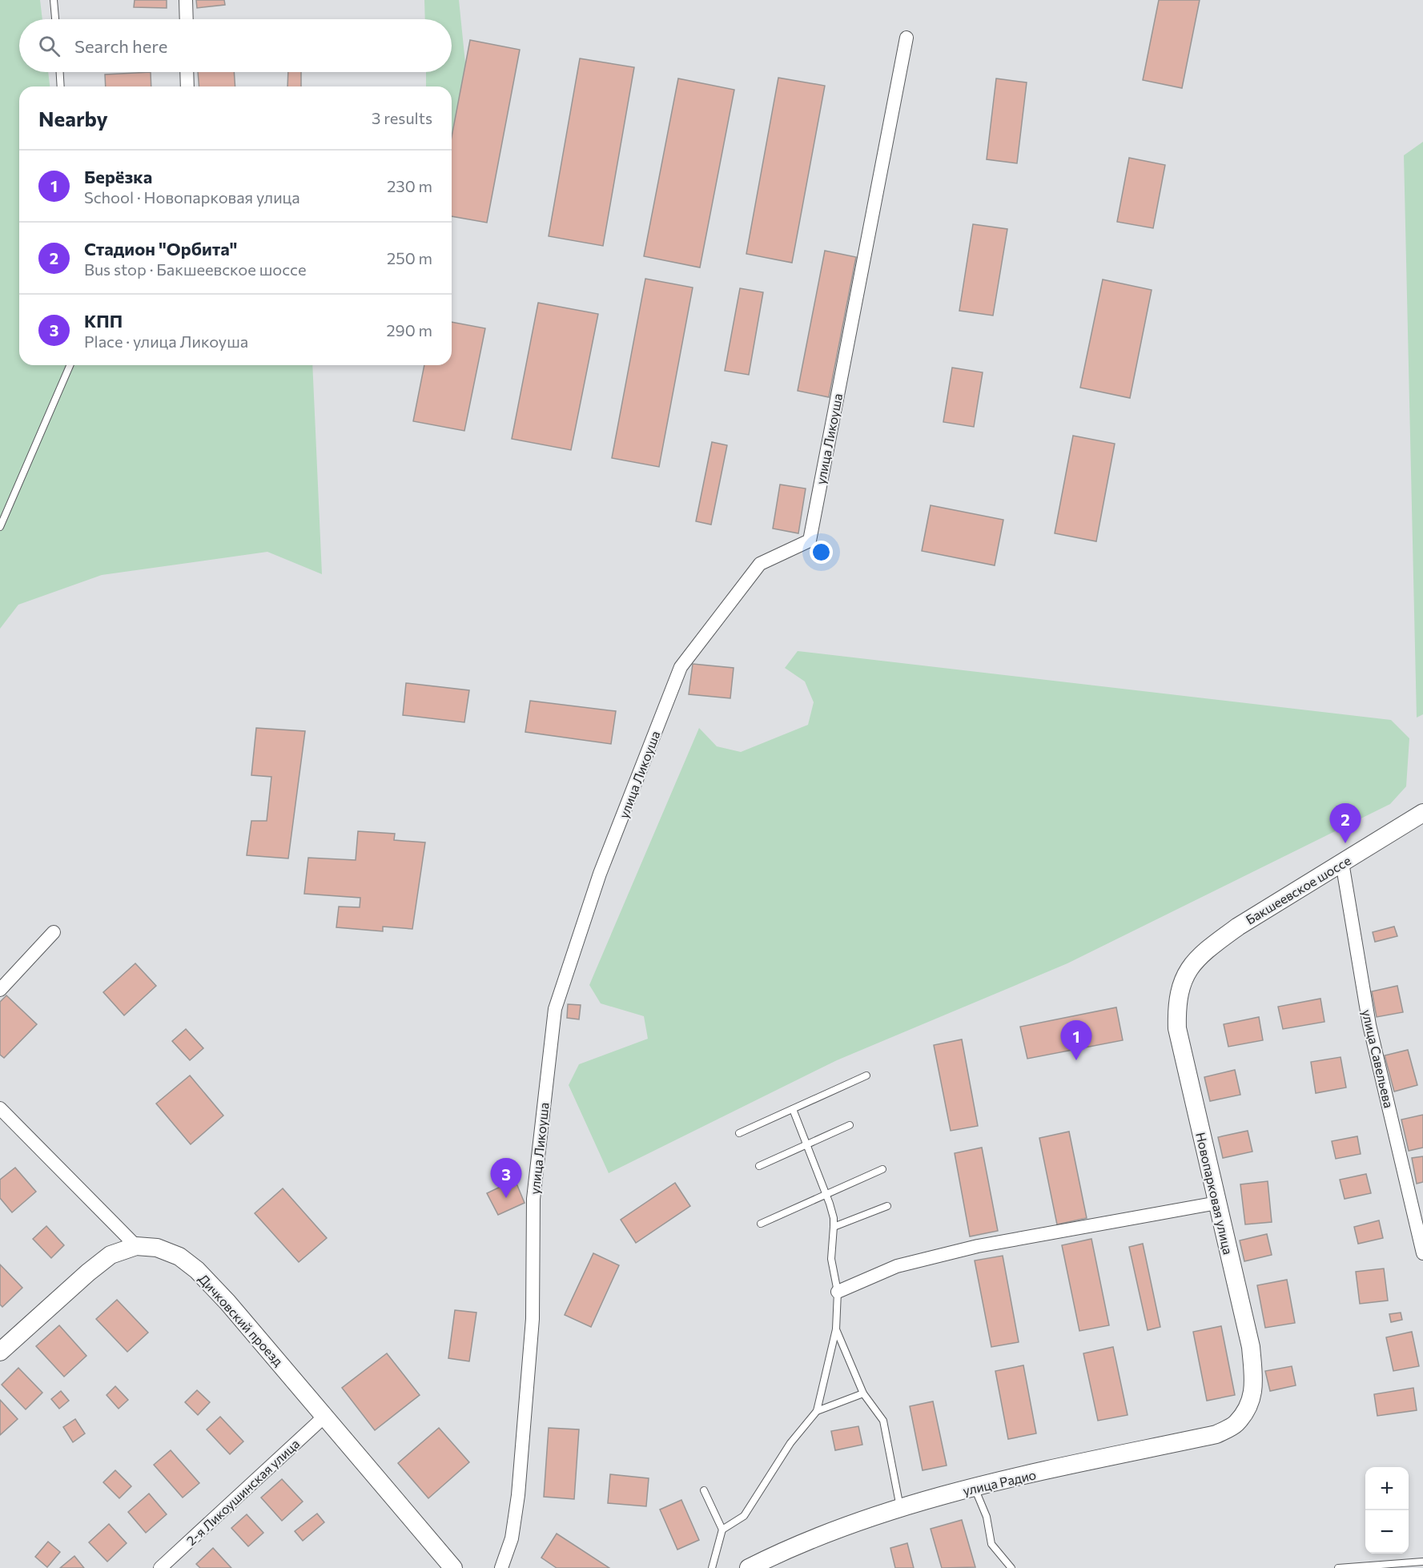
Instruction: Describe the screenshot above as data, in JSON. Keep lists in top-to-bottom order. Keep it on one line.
{"streets":{"street":["улица Ликоуша","Бакшеевское шоссе","улица Савельева","Новопарковая улица","Дичковский проезд","улица Радио","2-я Ликоушинская улица"]},"crossings":[["Бакшеевское шоссе","улица Савельева"],["Бакшеевское шоссе","Новопарковая улица"],["Новопарковая улица","улица Радио"],["Дичковский проезд","2-я Ликоушинская улица"]],"page":{"search":"Search here","heading":["Nearby","3 results"],"list":[{"mark":"1","name":"Берёзка","note":"School · Новопарковая улица","value":"230 m"},{"mark":"2","name":"Стадион \"Орбита\"","note":"Bus stop · Бакшеевское шоссе","value":"250 m"},{"mark":"3","name":"КПП","note":"Place · улица Ликоуша","value":"290 m"}],"pins":["2","1","3"],"map_buttons":["+","−"]}}
